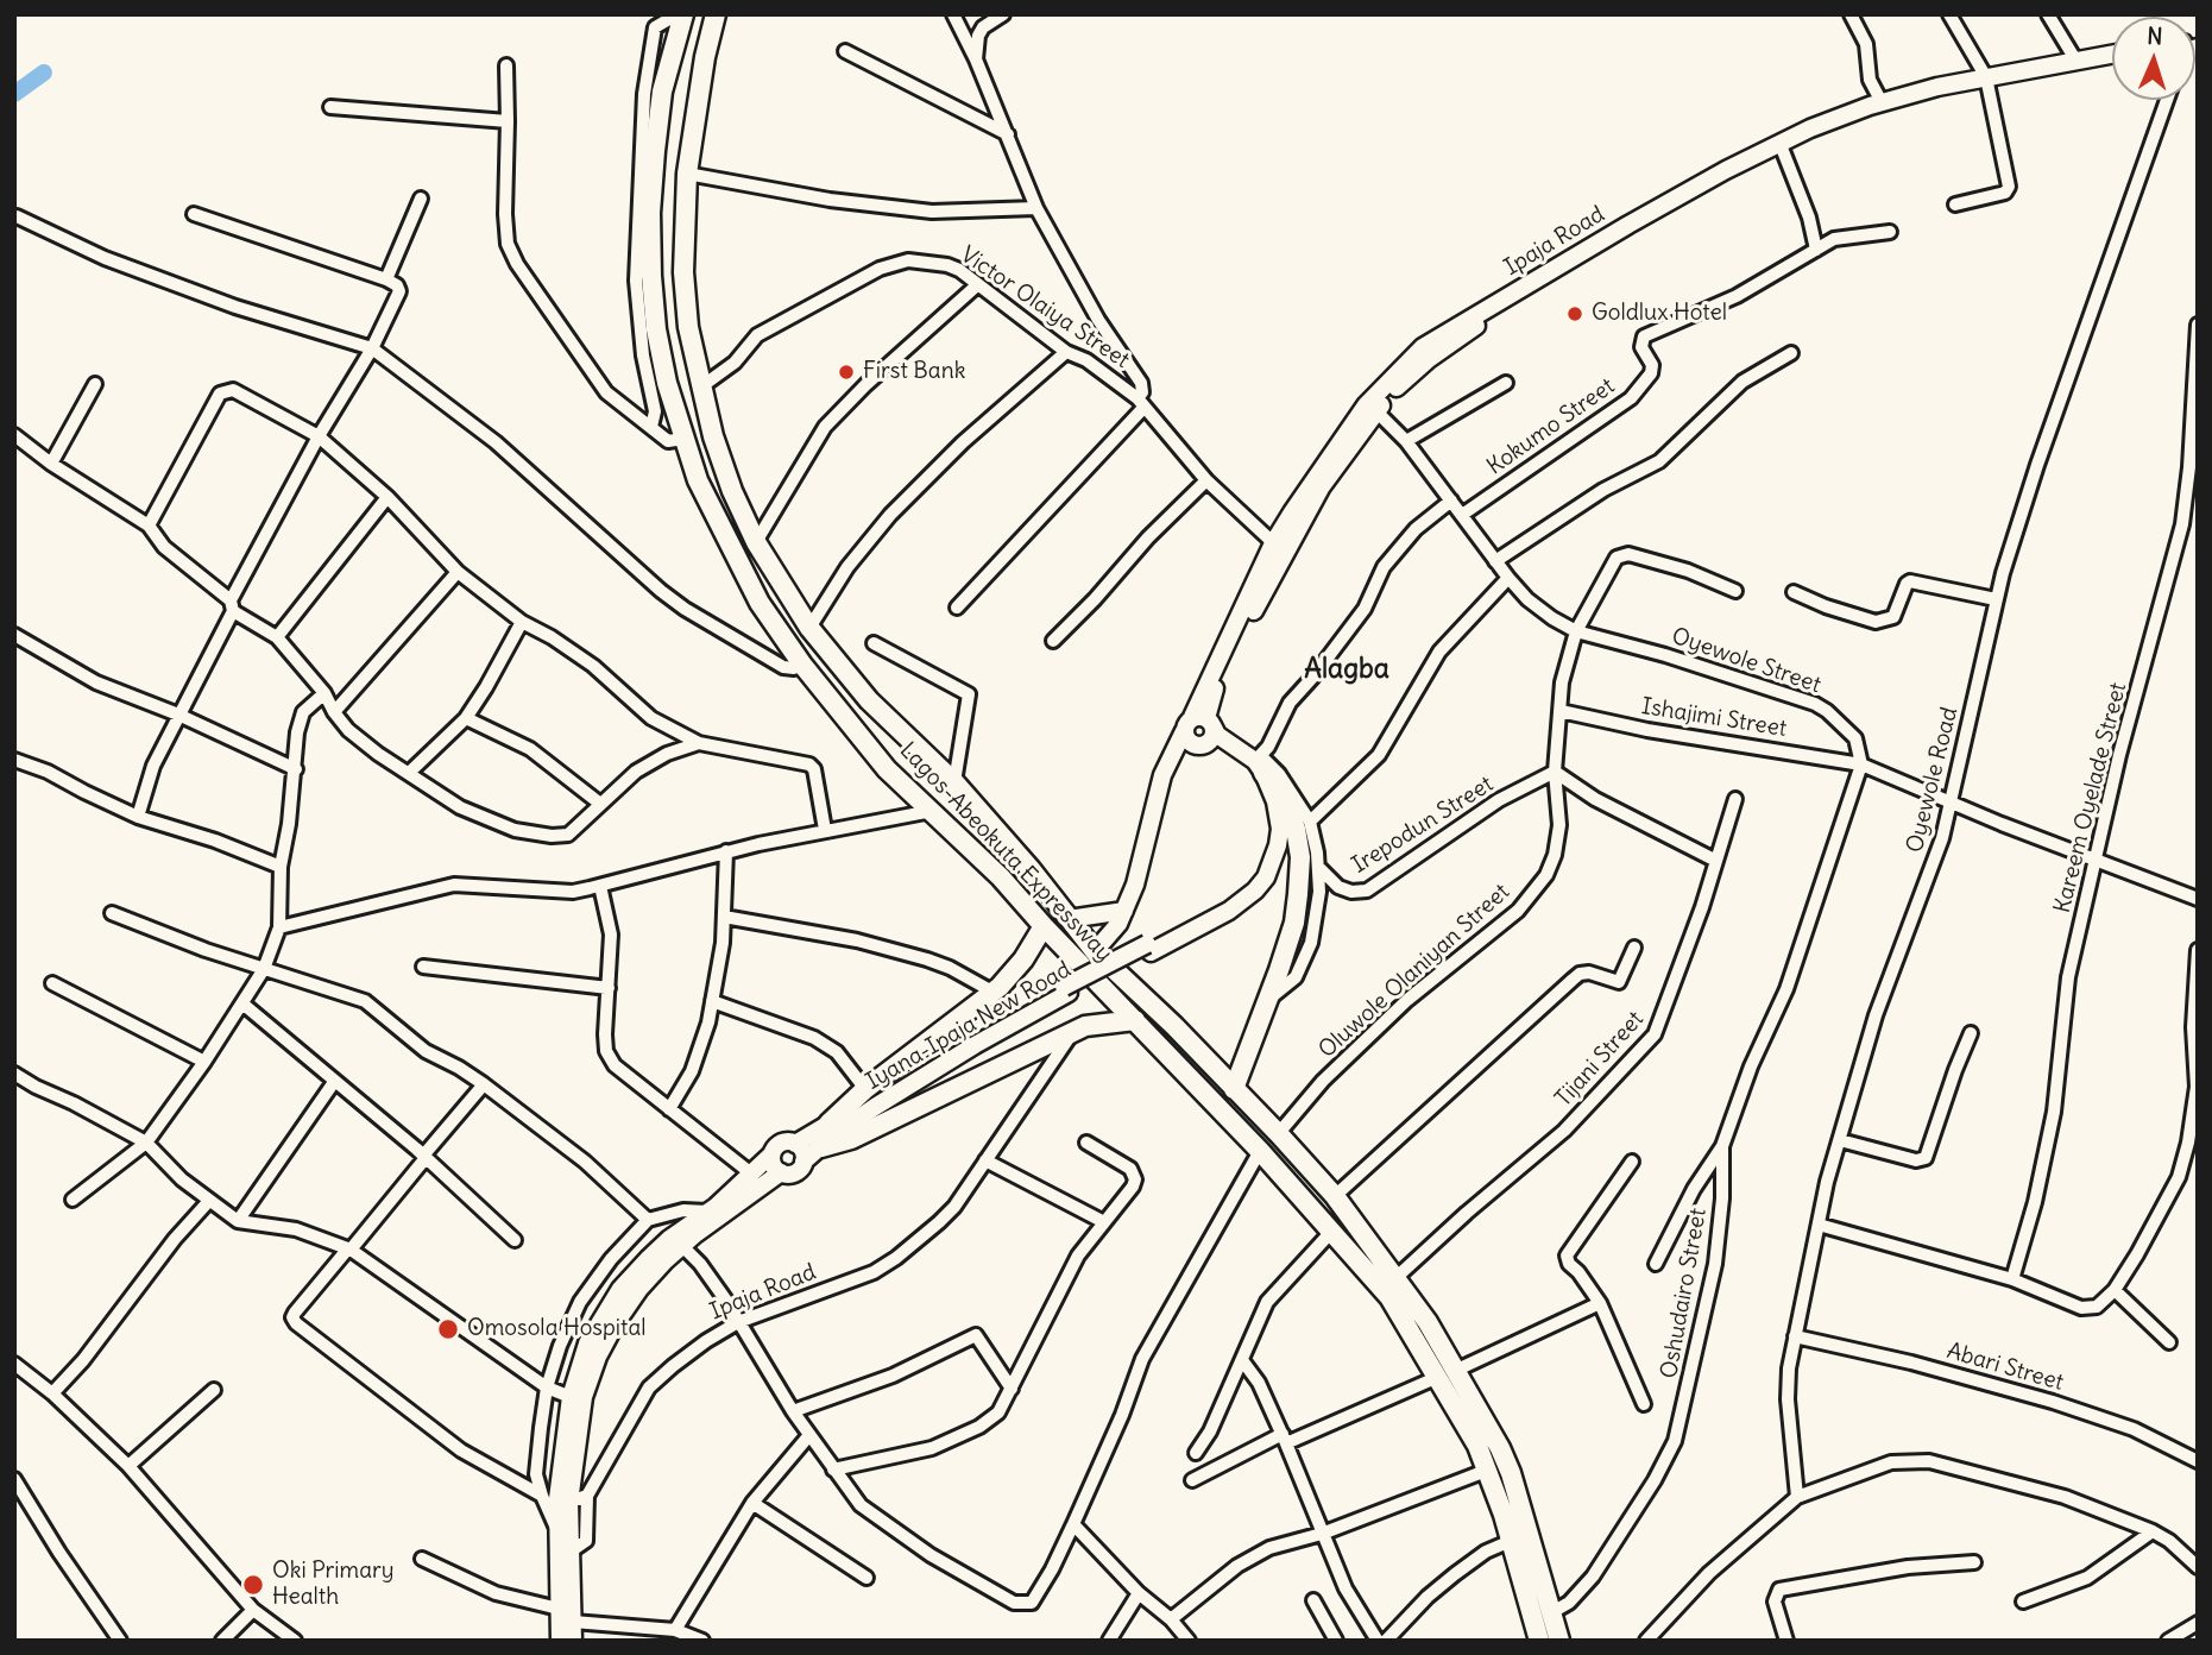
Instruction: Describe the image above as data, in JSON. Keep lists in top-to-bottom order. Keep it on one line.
{"streets":{"highway":["Lagos-Abeokuta Expressway"],"main road":["Ipaja Road","Iyana-Ipaja New Road"],"street":["Victor Olaiya Street","Kokumo Street","Oyewole Street","Ishajimi Street","Oyewole Road","Kareem Oyelade Street","Irepodun Street","Oluwole Olaniyan Street","Tijani Street","Oshudairo Street","Abari Street"]},"crossings":[["Ipaja Road","Victor Olaiya Street"],["Ipaja Road","Oyewole Street"],["Ipaja Road","Lagos-Abeokuta Expressway"],["Ipaja Road","Iyana-Ipaja New Road"],["Victor Olaiya Street","Lagos-Abeokuta Expressway"],["Kokumo Street","Oyewole Street"],["Oyewole Street","Ishajimi Street"],["Oyewole Street","Oluwole Olaniyan Street"],["Oyewole Street","Oshudairo Street"],["Ishajimi Street","Oluwole Olaniyan Street"],["Ishajimi Street","Oshudairo Street"],["Oyewole Road","Abari Street"],["Irepodun Street","Oluwole Olaniyan Street"],["Lagos-Abeokuta Expressway","Oluwole Olaniyan Street"],["Lagos-Abeokuta Expressway","Tijani Street"],["Lagos-Abeokuta Expressway","Oshudairo Street"]],"districts":["Alagba"],"places":["Goldlux Hotel","First Bank","Omosola Hospital","Oki Primary Health"],"north":"top"}
